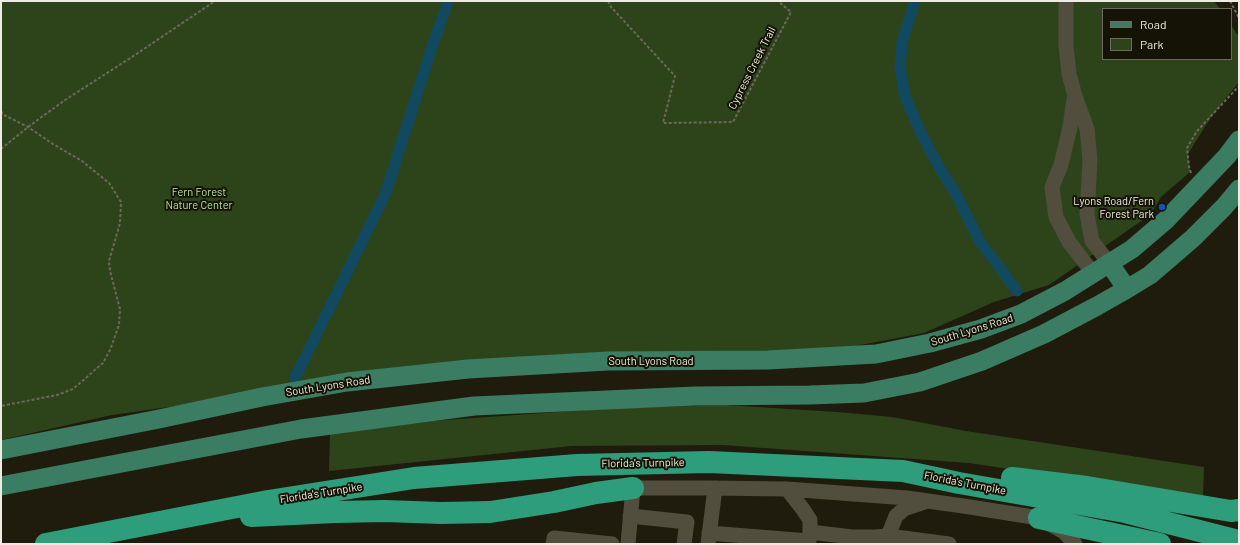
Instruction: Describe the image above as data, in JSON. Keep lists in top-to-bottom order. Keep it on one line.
{"streets":{"highway":["Florida's Turnpike"],"main road":["South Lyons Road"],"path":["Cypress Creek Trail"]},"parks":["Fern Forest Nature Center"],"places":["Lyons Road/Fern Forest Park"],"legend":["Road","Park"]}
